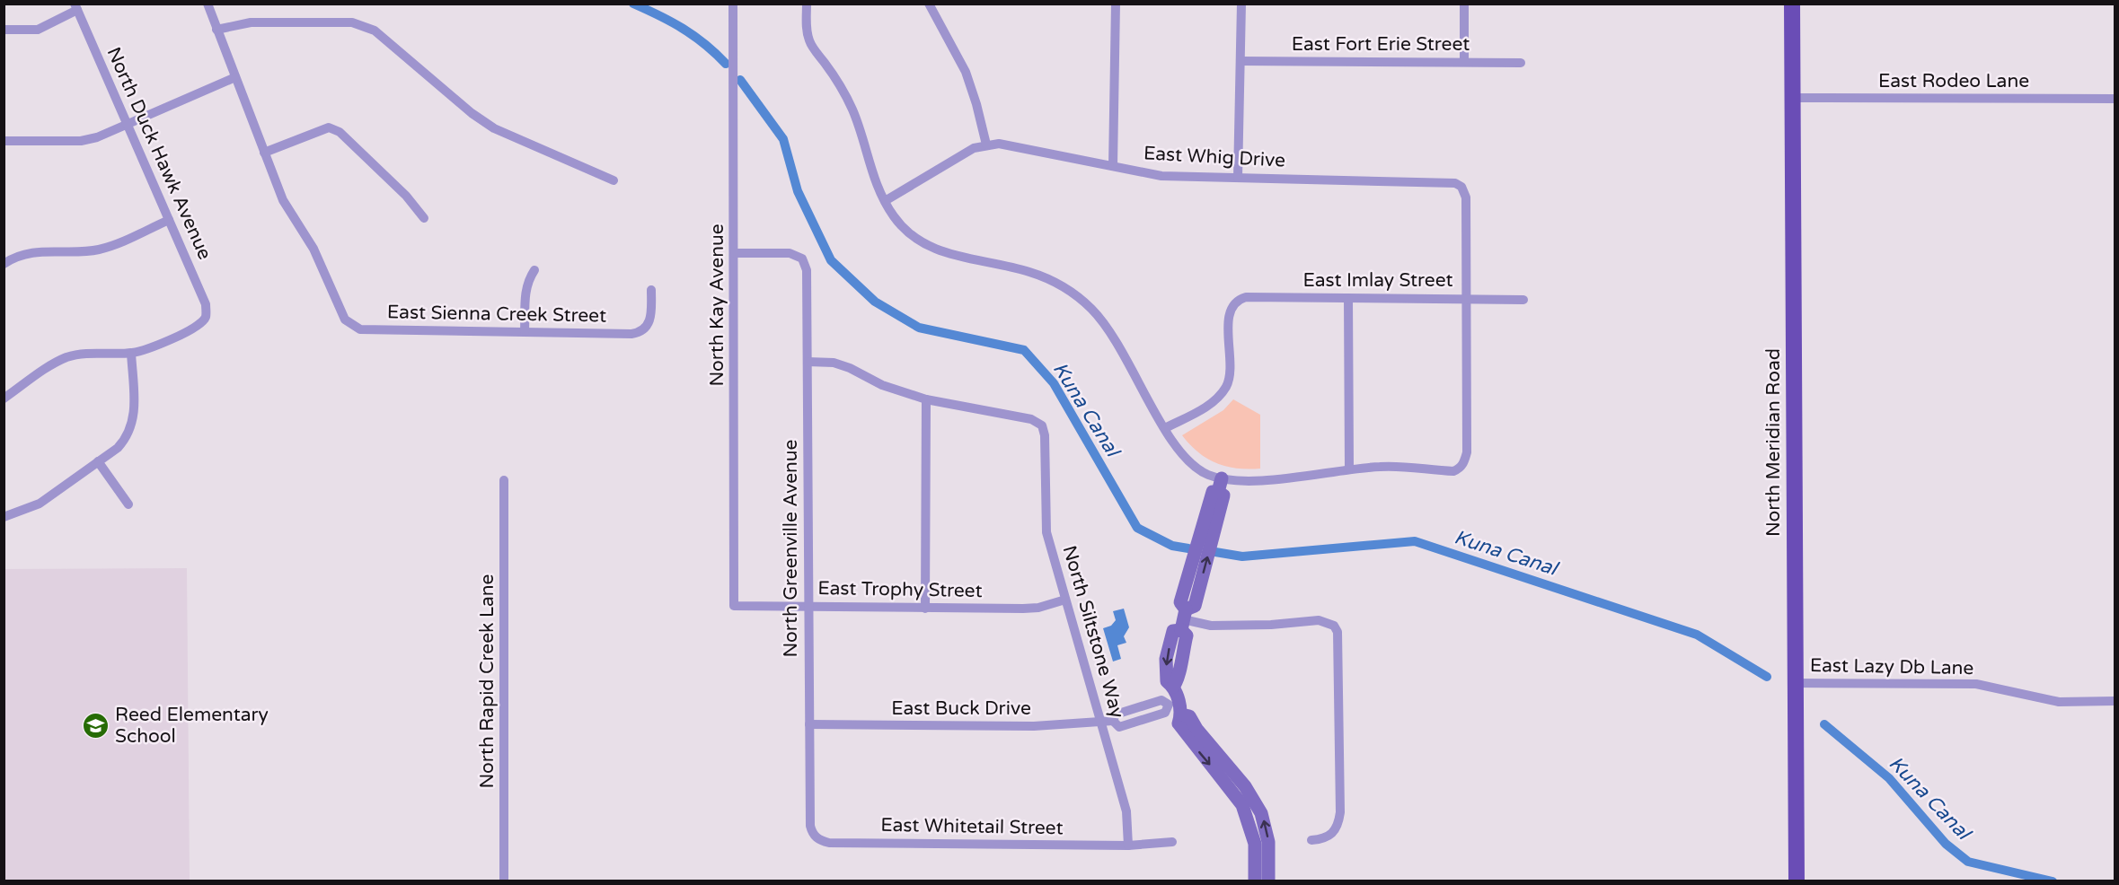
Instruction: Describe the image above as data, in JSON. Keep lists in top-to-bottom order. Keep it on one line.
{"streets":{"main road":["North Meridian Road"],"street":["East Fort Erie Street","East Rodeo Lane","North Duck Hawk Avenue","East Whig Drive","East Imlay Street","North Kay Avenue","East Sienna Creek Street","North Greenville Avenue","East Trophy Street","North Siltstone Way","East Lazy Db Lane","North Rapid Creek Lane","East Buck Drive","East Whitetail Street"]},"crossings":[["East Rodeo Lane","North Meridian Road"],["East Whig Drive","East Imlay Street"],["North Kay Avenue","North Greenville Avenue"],["North Kay Avenue","East Trophy Street"],["North Meridian Road","East Lazy Db Lane"],["North Greenville Avenue","East Trophy Street"],["North Greenville Avenue","East Buck Drive"],["North Greenville Avenue","East Whitetail Street"],["East Trophy Street","North Siltstone Way"],["North Siltstone Way","East Buck Drive"],["North Siltstone Way","East Whitetail Street"]],"water":["Kuna Canal"],"places":{"school or university":["Reed Elementary School"]}}
